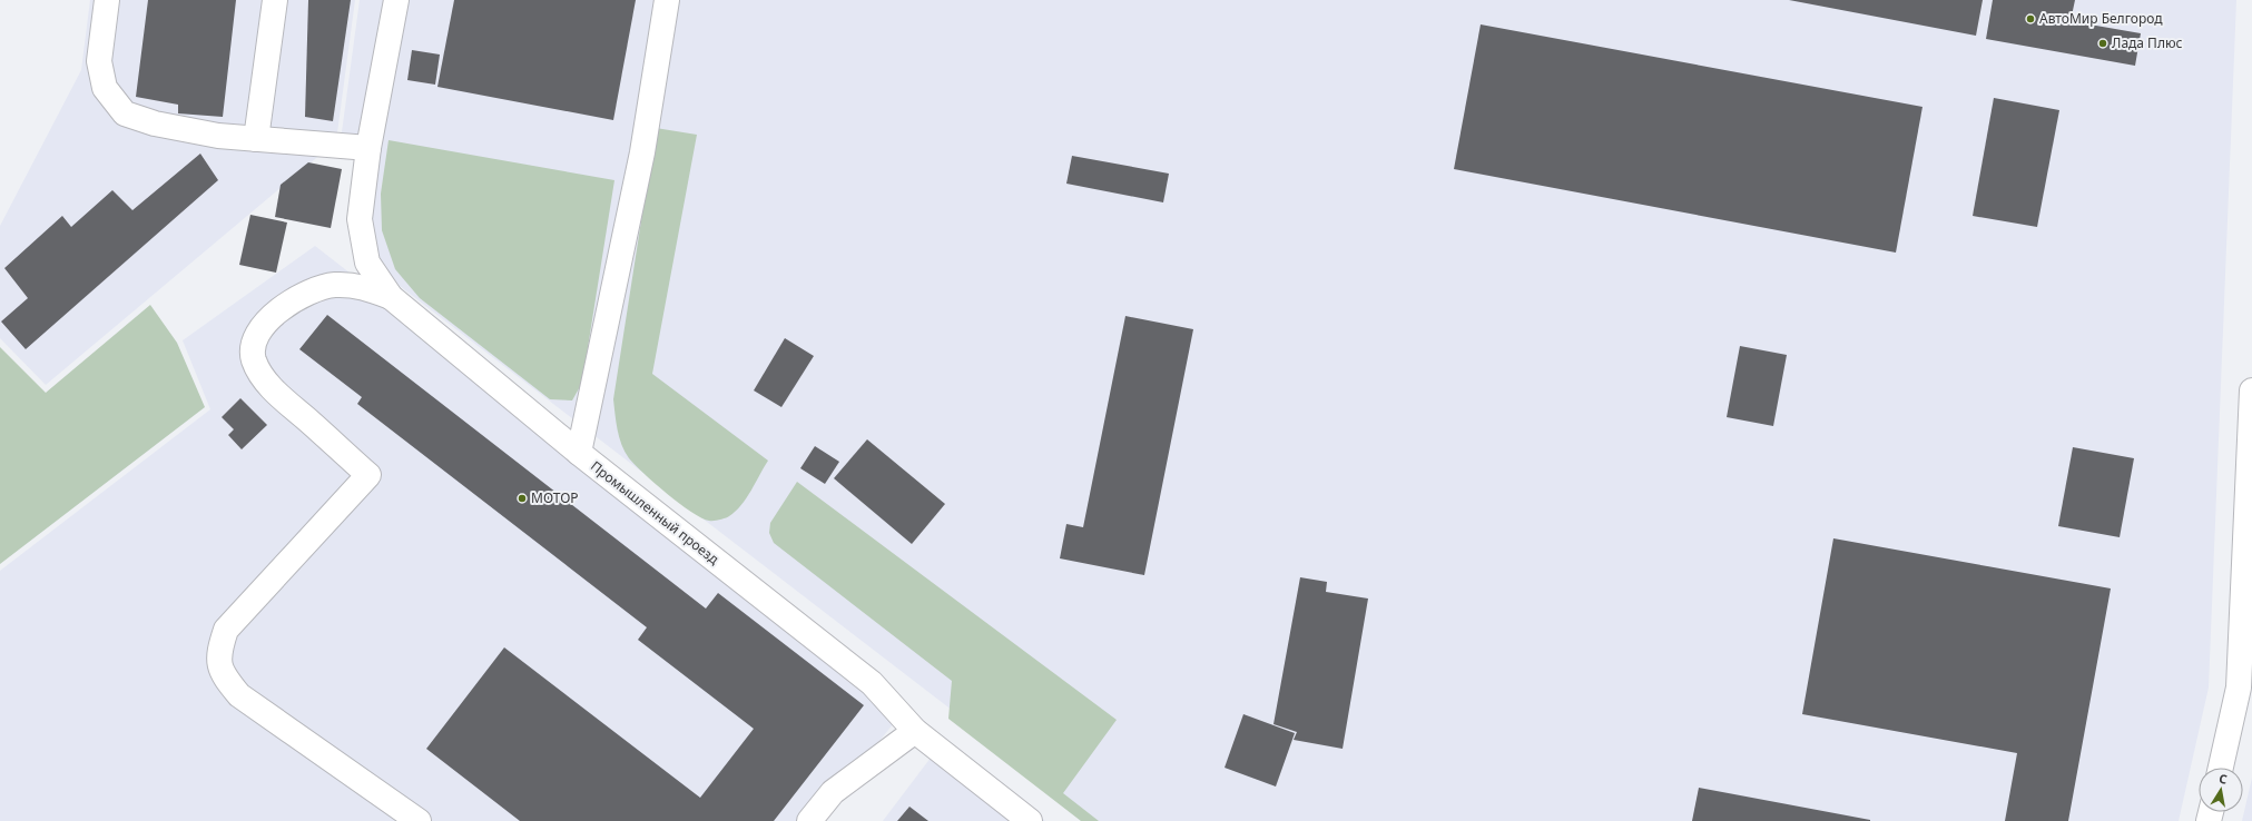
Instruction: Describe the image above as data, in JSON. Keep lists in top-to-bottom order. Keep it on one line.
{"streets":{"street":["Промышленный проезд"]},"places":["АвтоМир Белгород","Лада Плюс","МОТОР"],"north":"top"}
